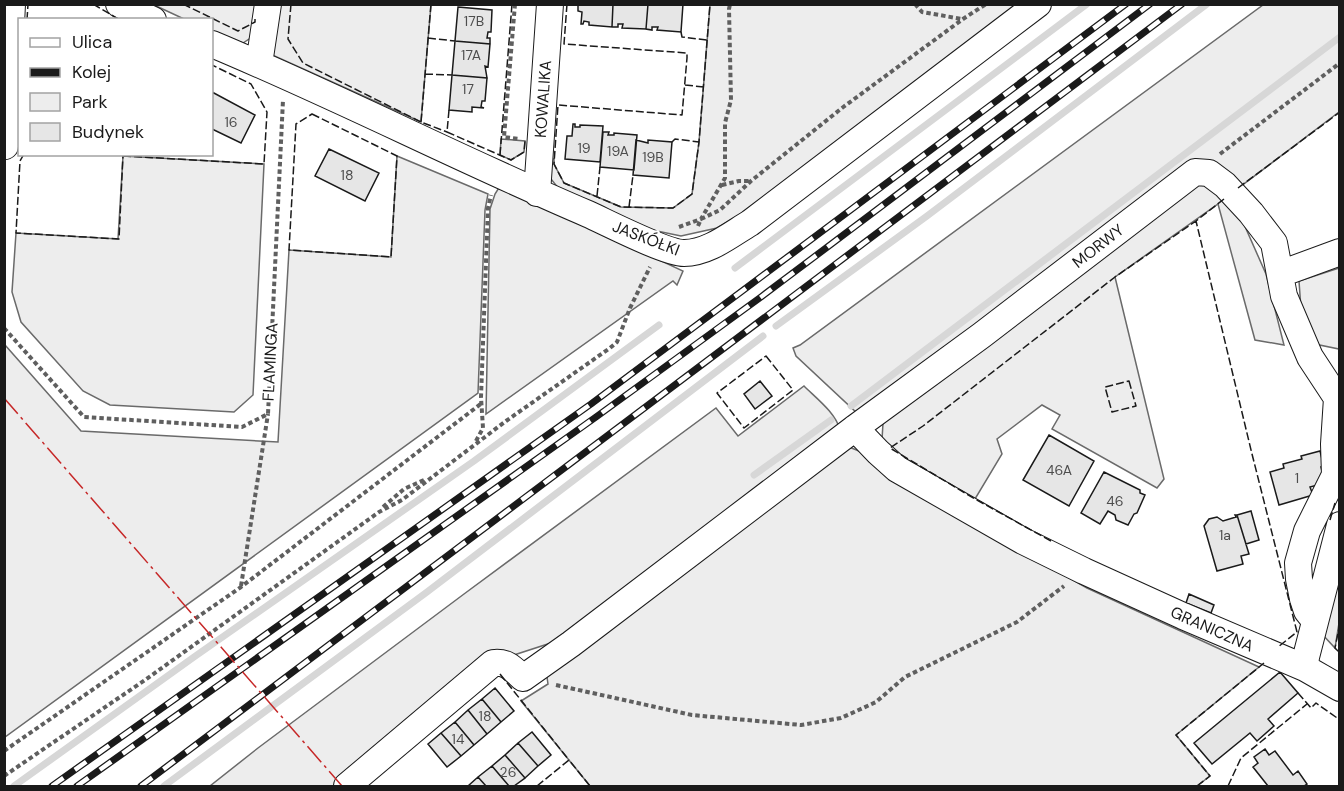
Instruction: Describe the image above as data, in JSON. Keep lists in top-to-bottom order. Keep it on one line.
{"streets":{"street":["KOWALIKA","JASKÓŁKI","MORWY","GRANICZNA"],"path":["FLAMINGA"]},"crossings":[["KOWALIKA","JASKÓŁKI"],["JASKÓŁKI","FLAMINGA"],["MORWY","GRANICZNA"]],"house_numbers":["17B","17A","17","16","19","19A","19B","18","46A","1","46","1a","18","14","26"],"legend":["Ulica","Kolej","Park","Budynek"]}
